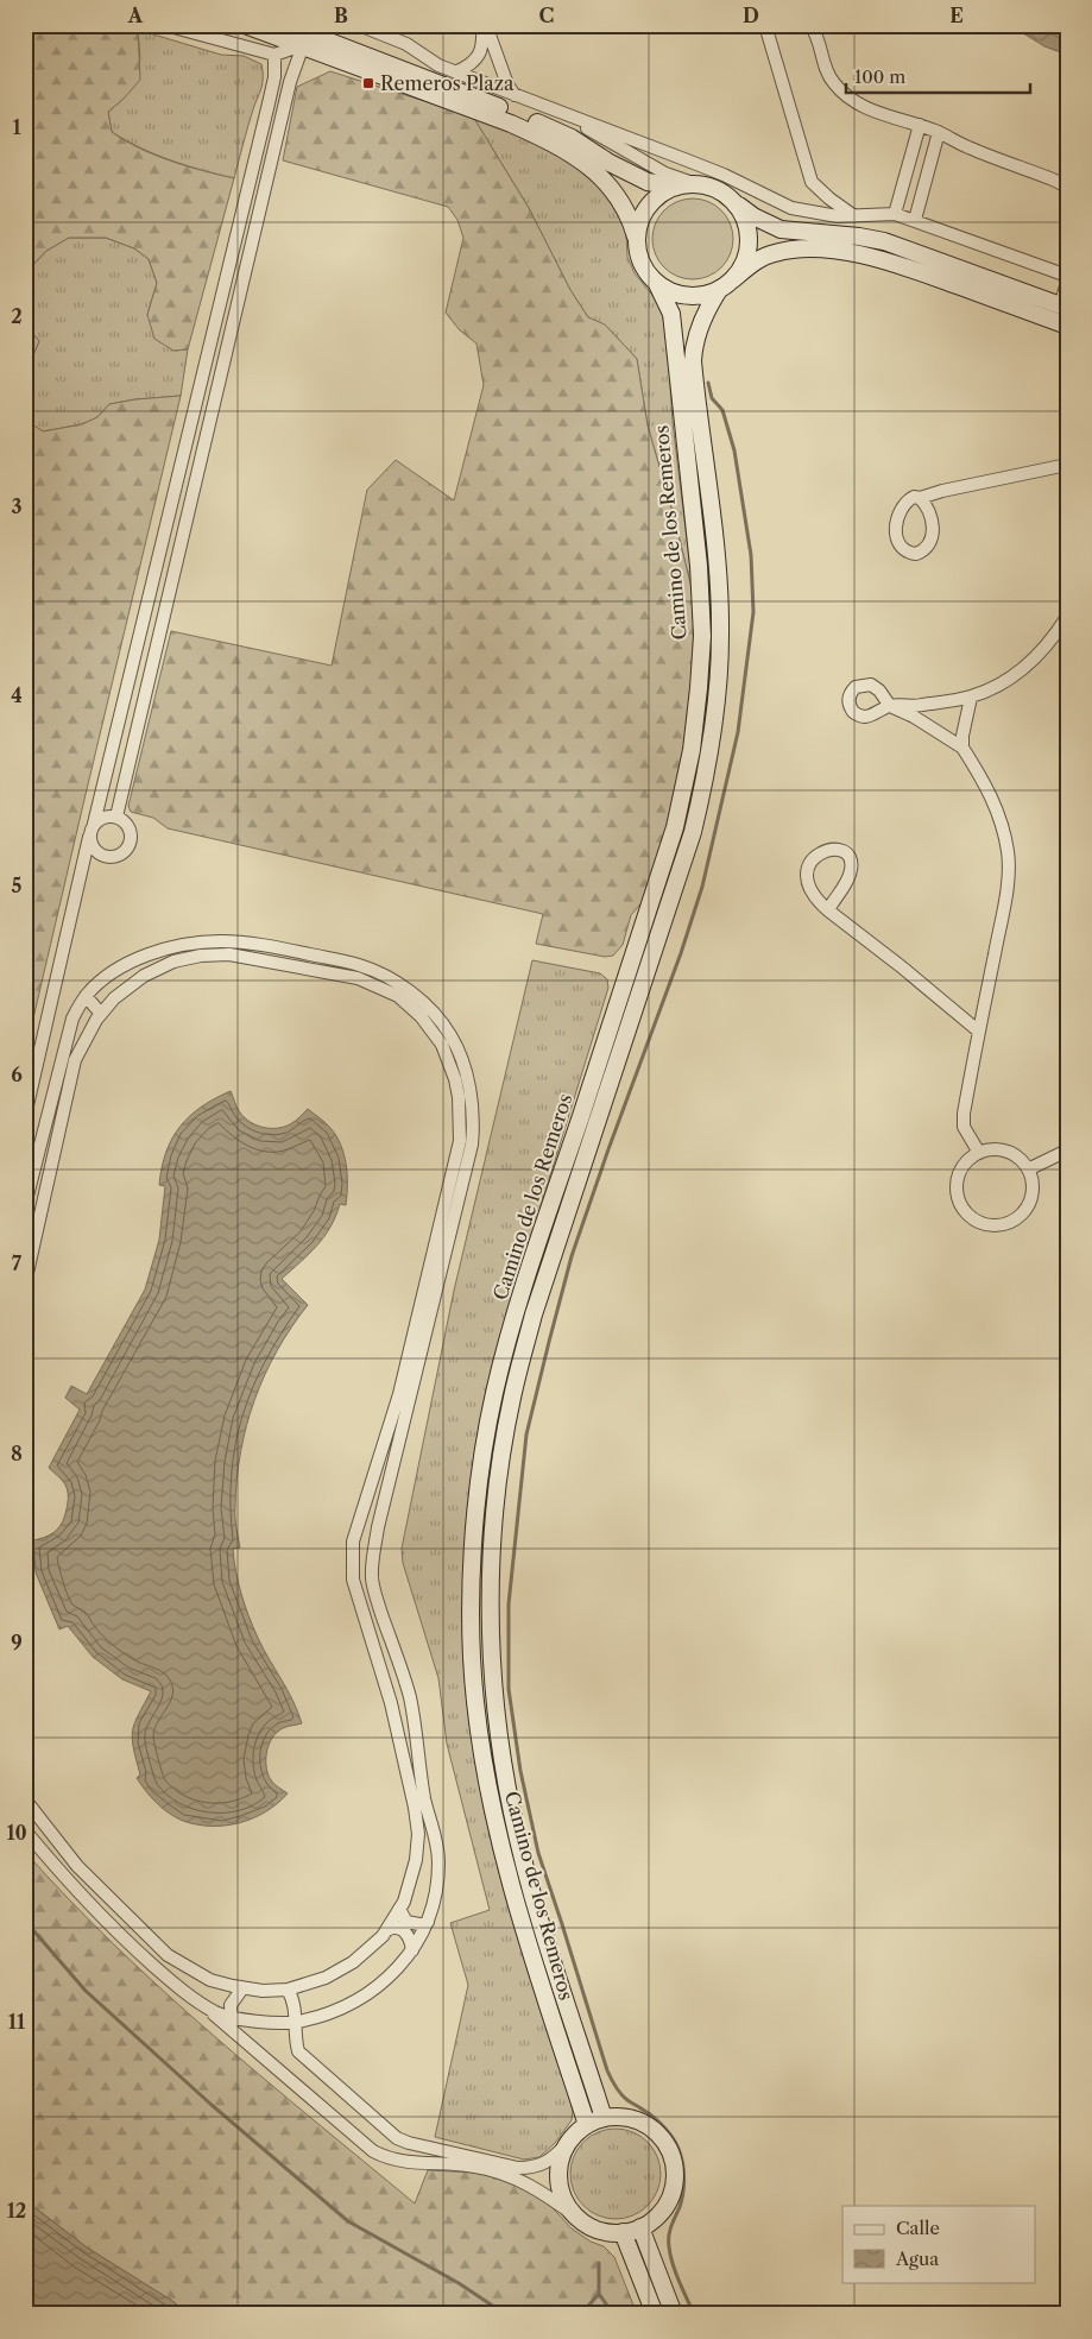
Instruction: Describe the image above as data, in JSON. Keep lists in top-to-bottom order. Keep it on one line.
{"streets":{"main road":["Camino de los Remeros"]},"places":{"transit":["Remeros Plaza"]},"legend":["Calle","Agua"],"scale_bar":"100 m","grid":{"columns":["A","B","C","D","E"],"rows":["1","2","3","4","5","6","7","8","9","10","11","12"]}}
